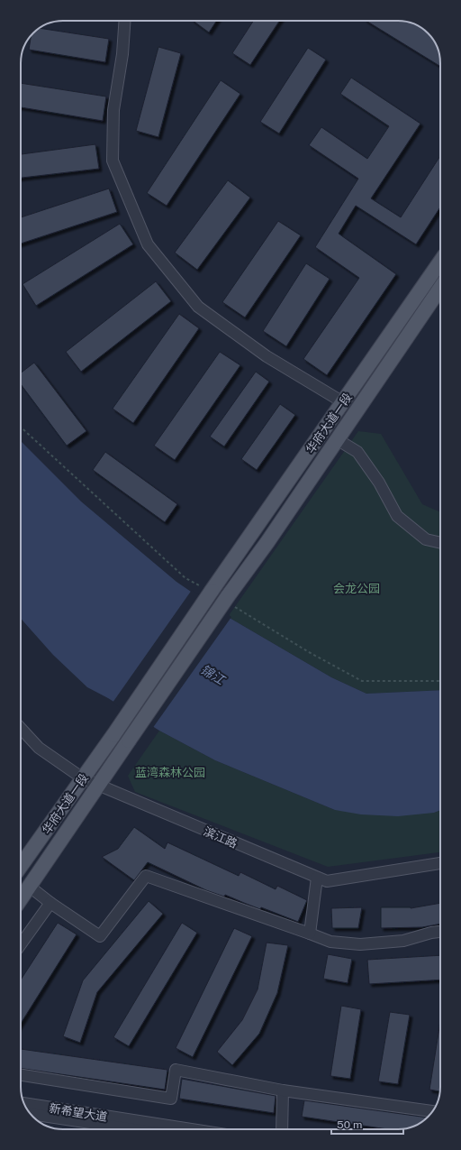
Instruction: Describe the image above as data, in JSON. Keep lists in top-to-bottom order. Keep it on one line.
{"streets":{"main road":["华府大道一段"],"street":["滨江路","新希望大道"]},"crossings":[["华府大道一段","滨江路"]],"water":["锦江"],"parks":["会龙公园","蓝湾森林公园"],"scale_bar":"50 m"}
